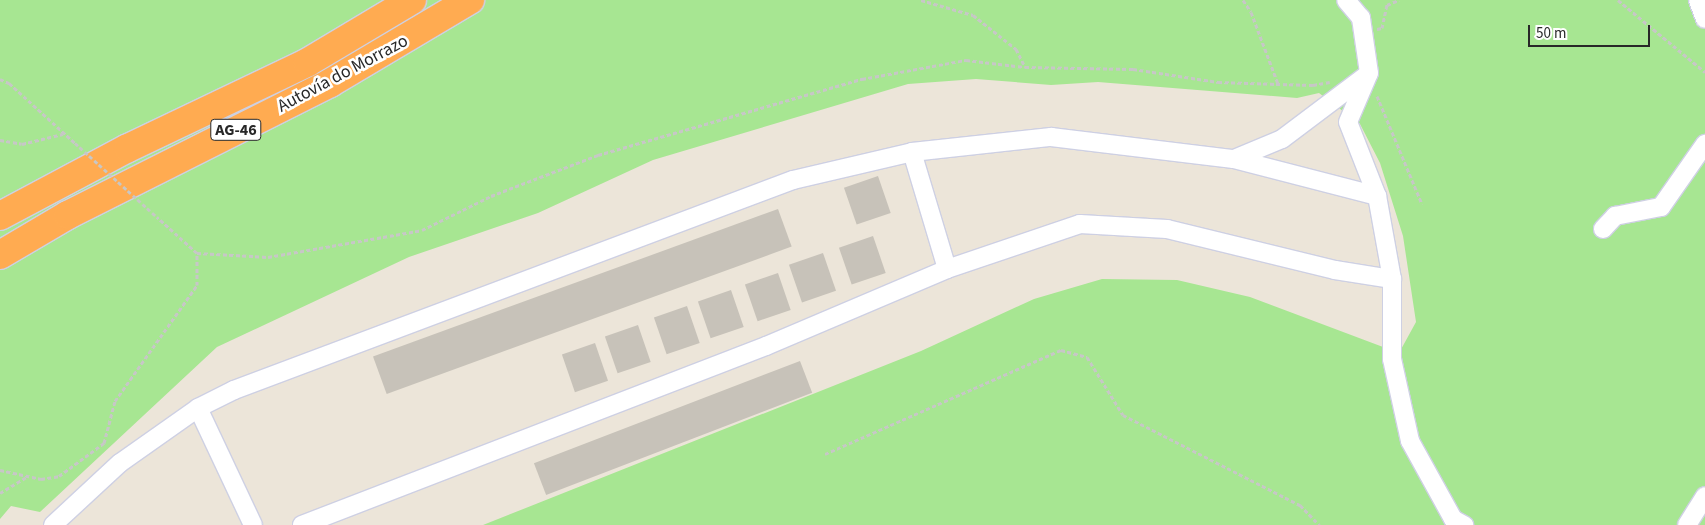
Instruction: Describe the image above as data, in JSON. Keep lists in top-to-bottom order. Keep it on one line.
{"streets":{"highway":["Autovía do Morrazo","AG-46"]},"scale_bar":"50 m"}
